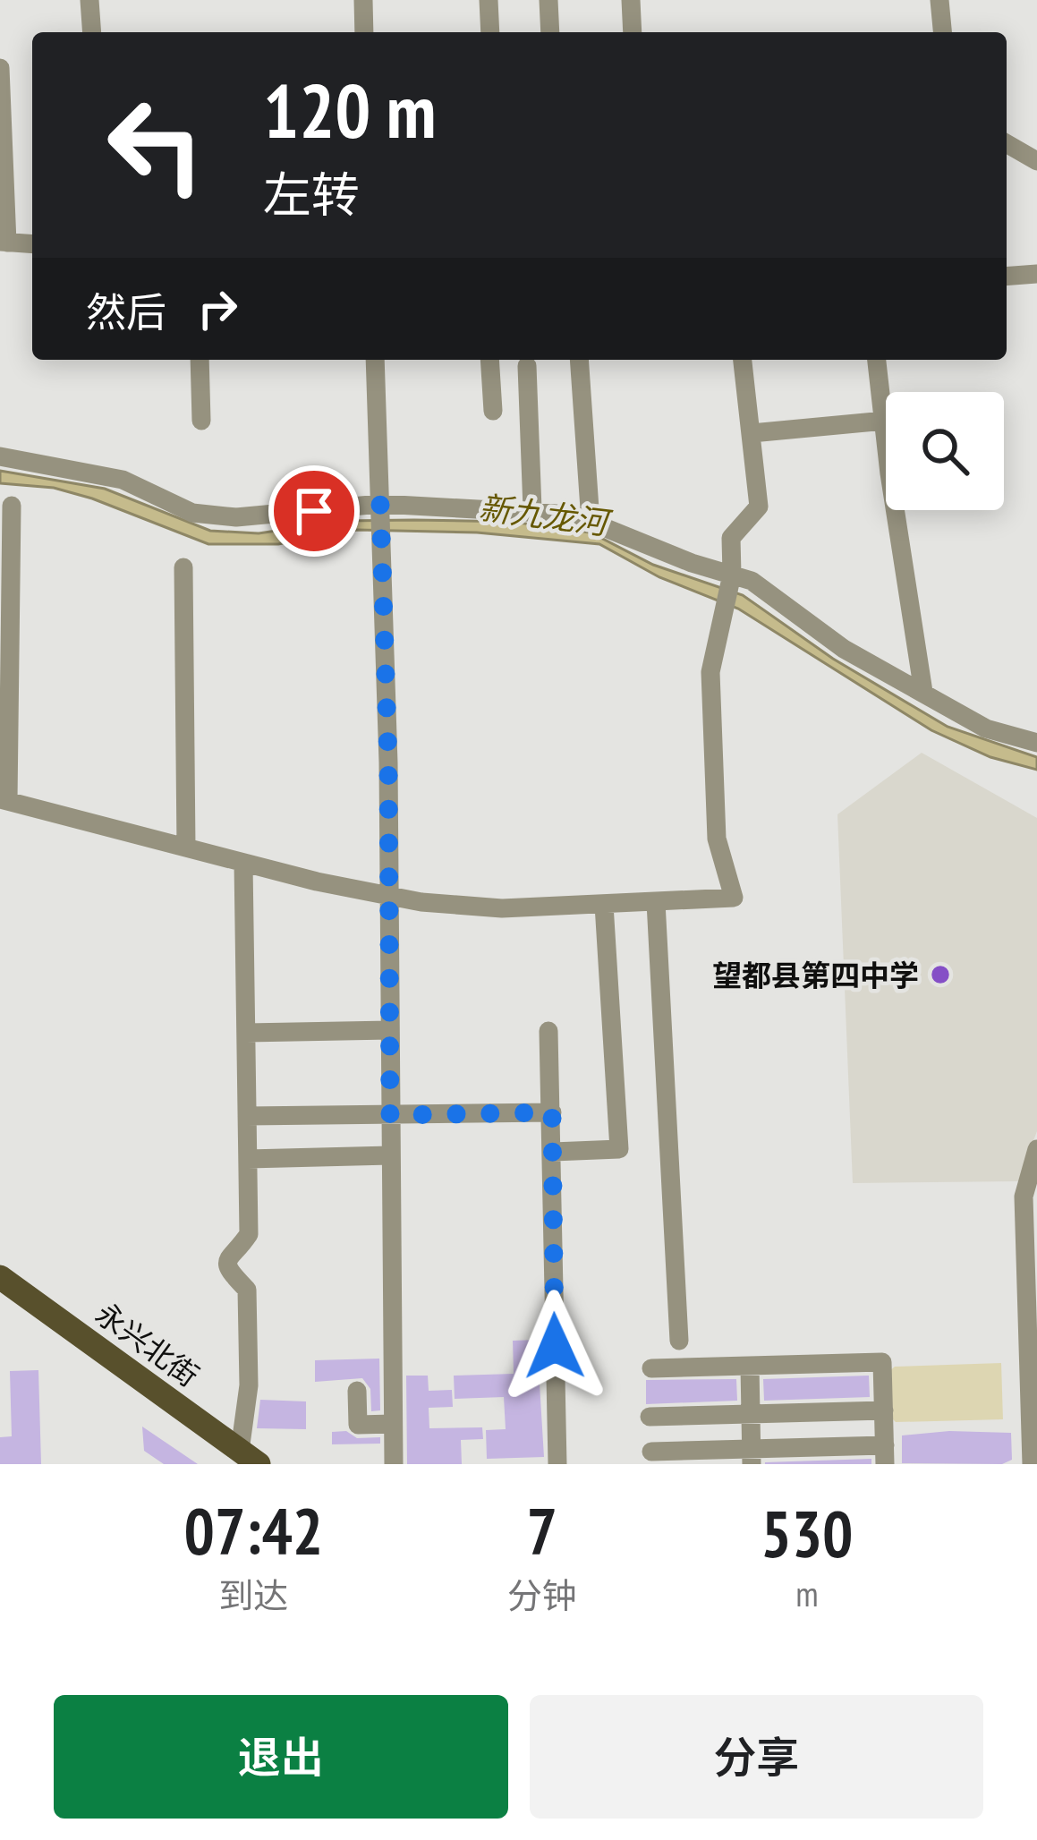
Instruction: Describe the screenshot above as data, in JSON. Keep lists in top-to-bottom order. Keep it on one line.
{"streets":{"main road":["永兴北街"]},"water":["新九龙河"],"places":["望都县第四中学"],"page":{"turn":["120 m","左转"],"then":"然后","eta":["07:42","到达","7","分钟","530","m"],"buttons":["退出","分享"]}}
